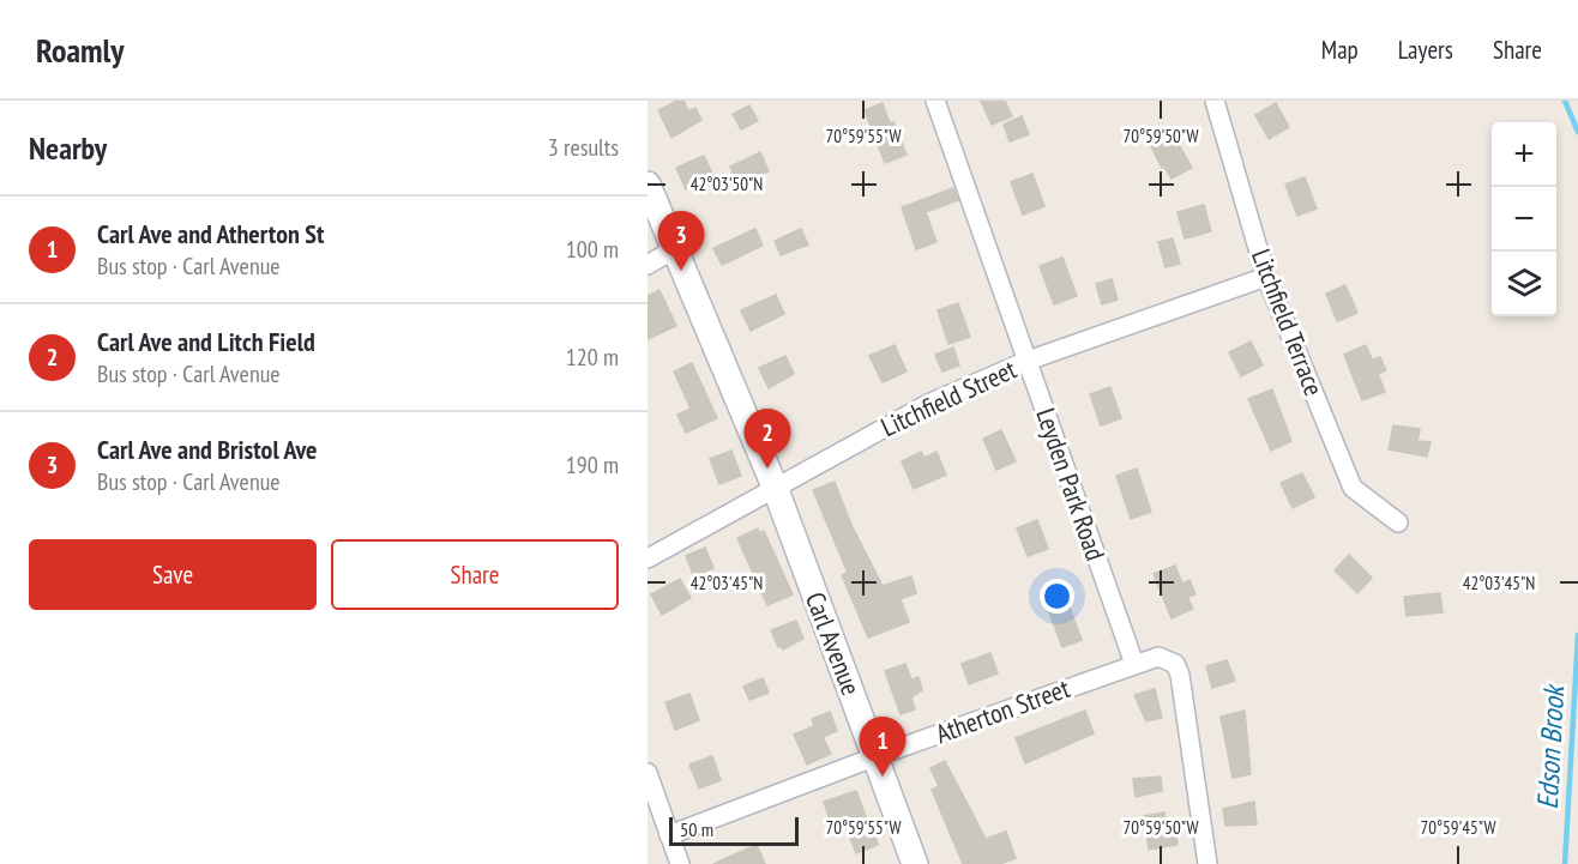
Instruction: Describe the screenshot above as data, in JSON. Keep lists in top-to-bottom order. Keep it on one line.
{"streets":{"street":["Litchfield Terrace","Litchfield Street","Leyden Park Road","Carl Avenue","Atherton Street"]},"crossings":[["Litchfield Terrace","Litchfield Street"],["Litchfield Street","Leyden Park Road"],["Litchfield Street","Carl Avenue"],["Leyden Park Road","Atherton Street"],["Carl Avenue","Atherton Street"]],"water":["Edson Brook"],"scale_bar":"50 m","page":{"header":"Roamly","nav":["Map","Layers","Share"],"heading":["Nearby","3 results"],"map_buttons":["+","−"],"list":[{"mark":"1","name":"Carl Ave and Atherton St","note":"Bus stop · Carl Avenue","value":"100 m"},{"mark":"2","name":"Carl Ave and Litch Field","note":"Bus stop · Carl Avenue","value":"120 m"},{"mark":"3","name":"Carl Ave and Bristol Ave","note":"Bus stop · Carl Avenue","value":"190 m"}],"pins":["3","2","1"],"buttons":["Save","Share"],"scale":"50 m"},"coordinates":["70°59'55\"W","70°59'50\"W","42°03'50\"N","42°03'45\"N","70°59'45\"W"]}
